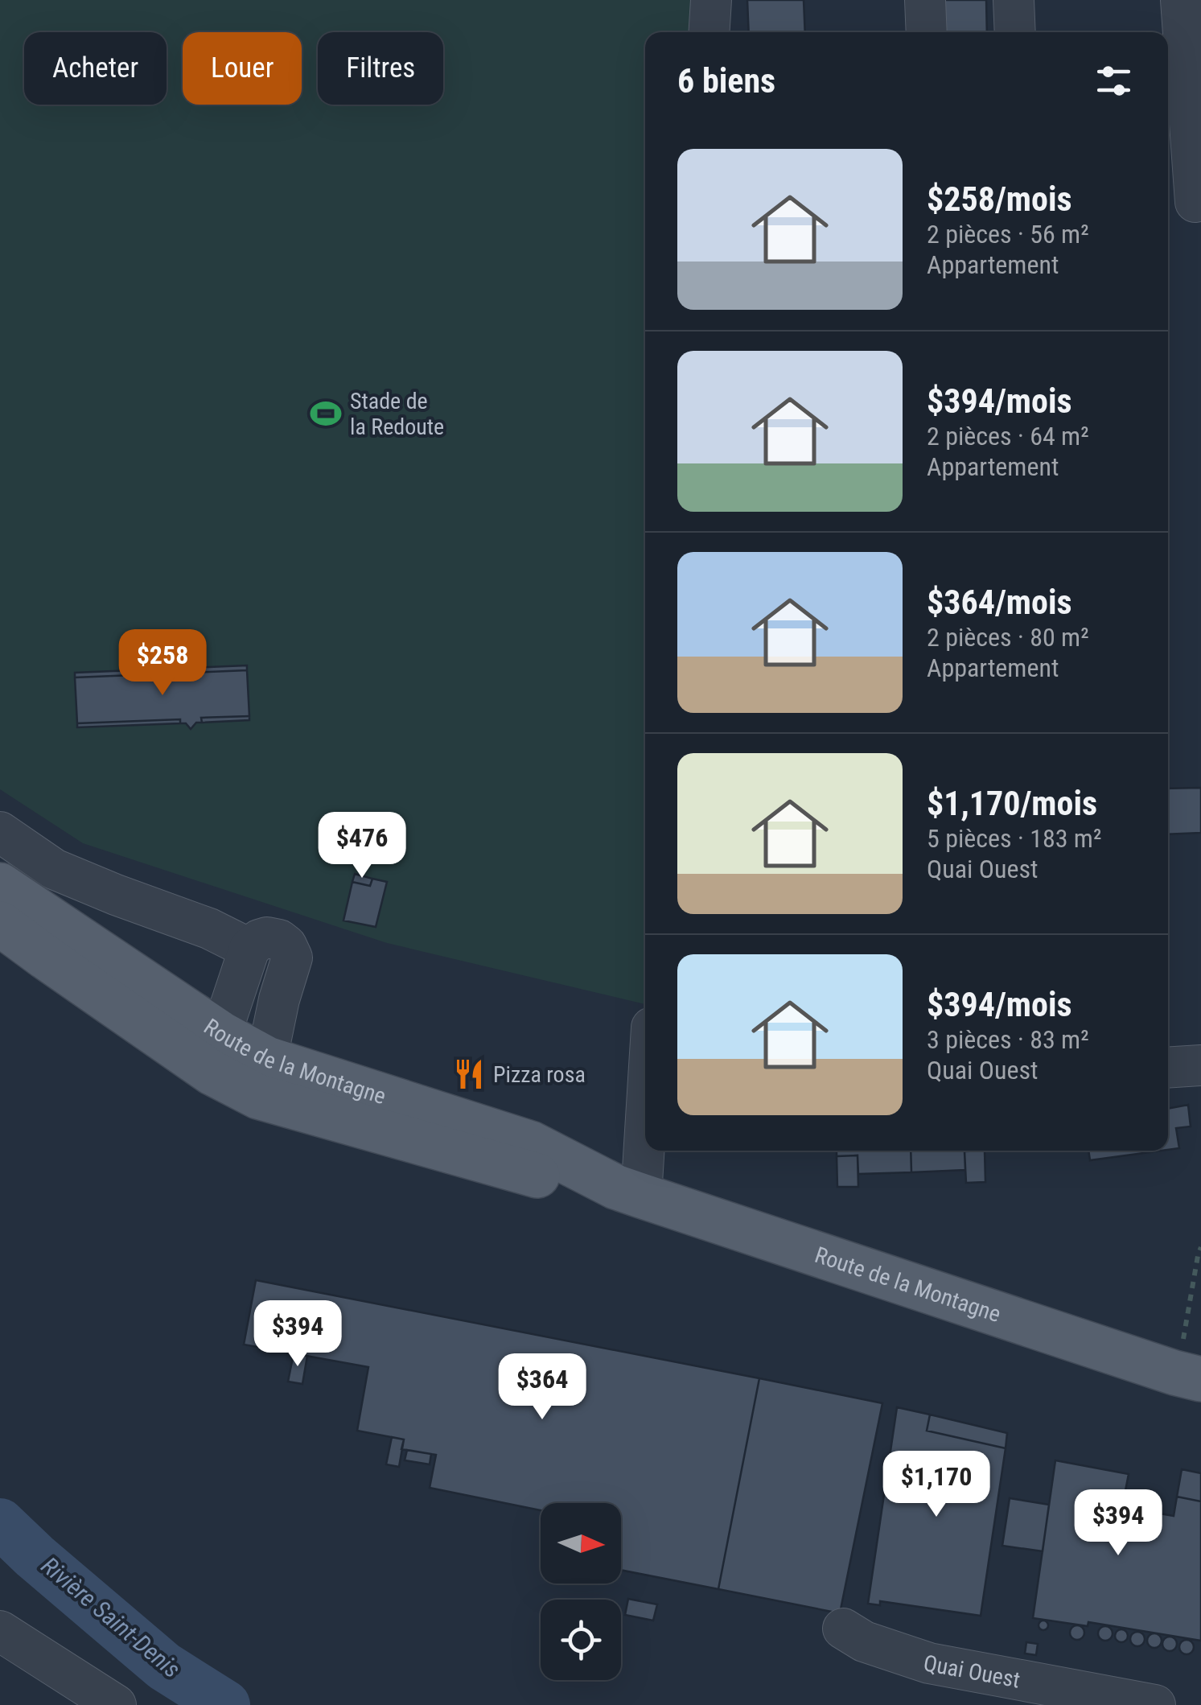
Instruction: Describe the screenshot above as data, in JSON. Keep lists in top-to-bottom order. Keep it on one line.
{"streets":{"main road":["Route de la Montagne"],"street":["Quai Ouest"]},"water":["Rivière Saint-Denis"],"places":{"sports":["Stade de la Redoute"],"restaurant":["Pizza rosa"]},"north":"right","page":{"chip":["Acheter","Louer","Filtres"],"heading":"6 biens","list":[{"name":"$258/mois","note":"2 pièces · 56 m² · Appartement"},{"name":"$394/mois","note":"2 pièces · 64 m² · Appartement"},{"name":"$364/mois","note":"2 pièces · 80 m² · Appartement"},{"name":"$1,170/mois","note":"5 pièces · 183 m² · Quai Ouest"},{"name":"$394/mois","note":"3 pièces · 83 m² · Quai Ouest"}],"price":["$258","$476","$394","$364","$1,170","$394"]}}
